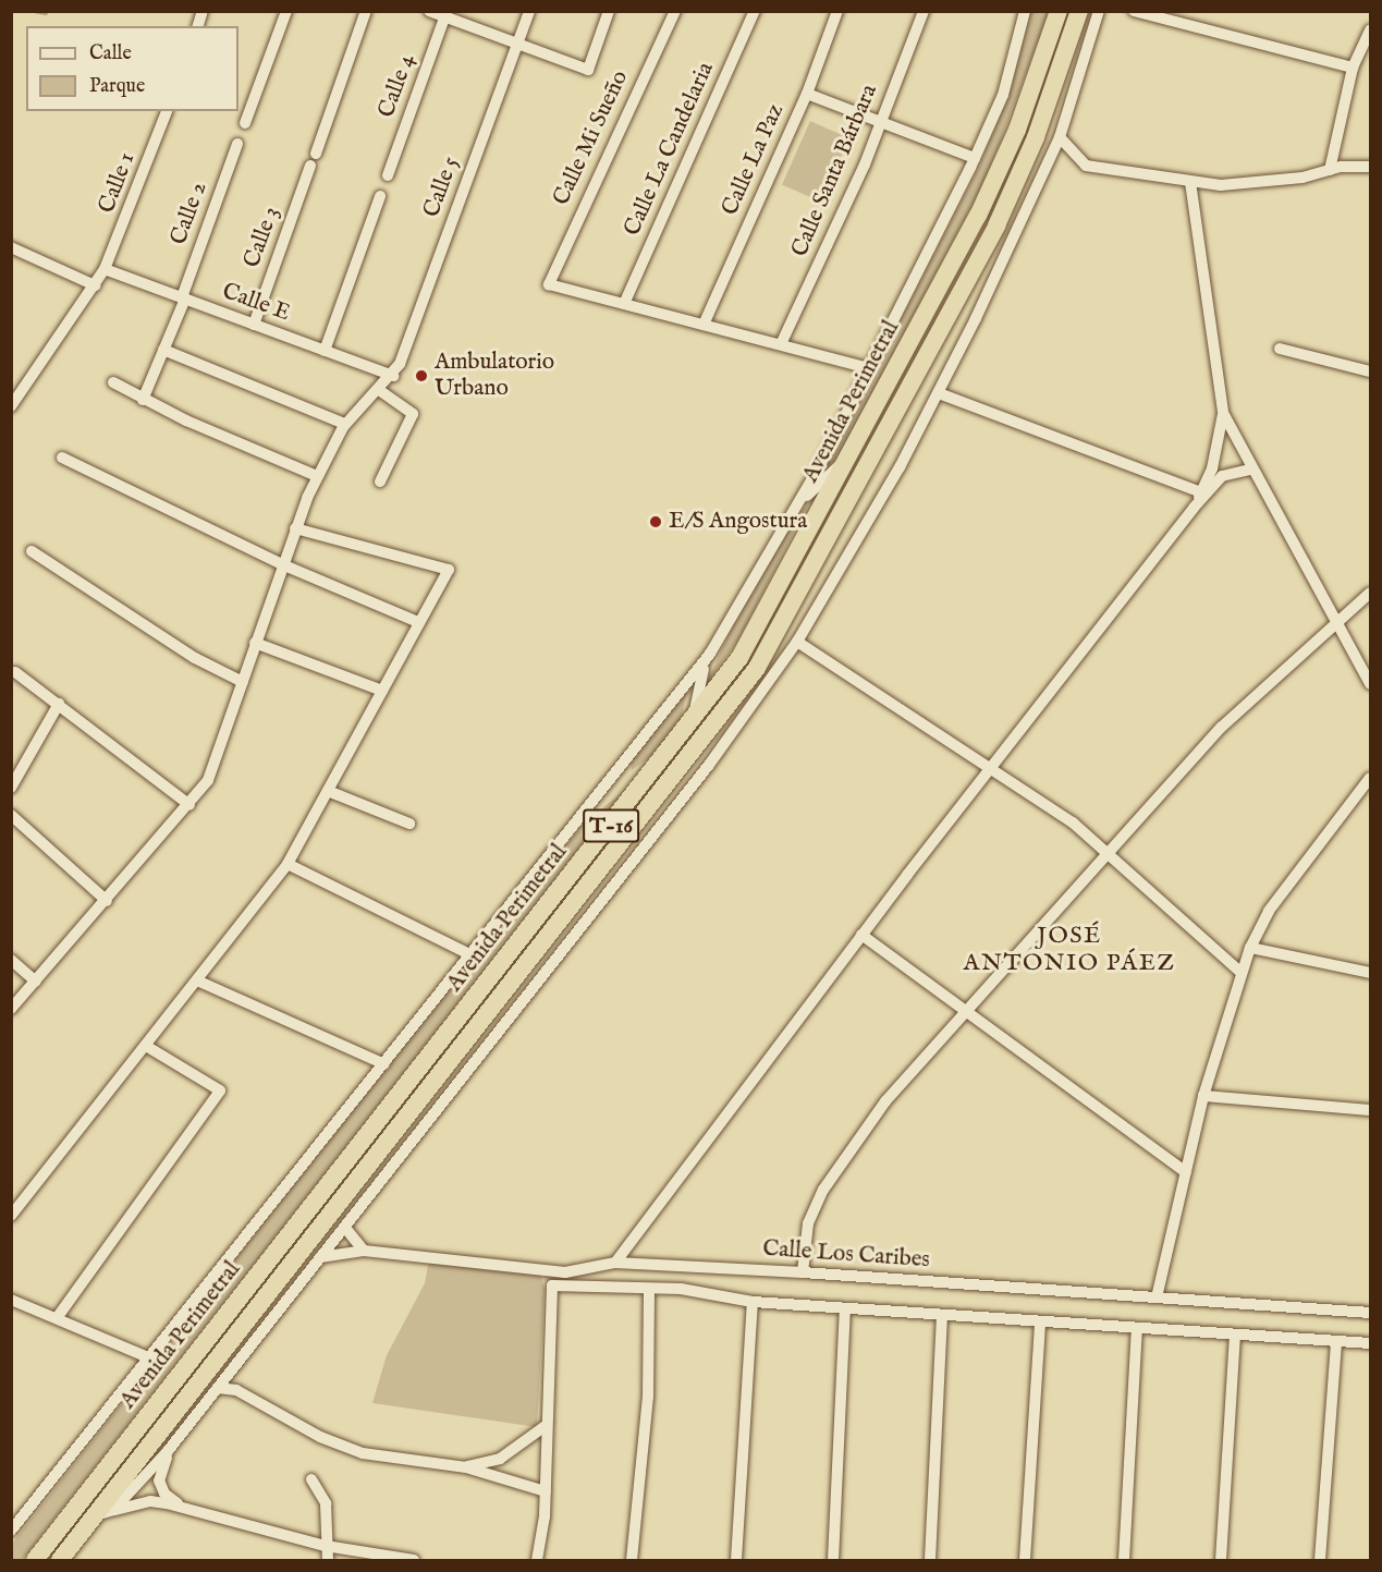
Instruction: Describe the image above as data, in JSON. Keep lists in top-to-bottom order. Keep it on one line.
{"streets":{"highway":["Avenida Perimetral","T-16"],"street":["Calle 4","Calle Mi Sueño","Calle La Candelaria","Calle La Paz","Calle Santa Bárbara","Calle 1","Calle 5","Calle 2","Calle 3","Calle E","Calle Los Caribes"]},"crossings":[["Calle Mi Sueño","Calle La Candelaria"],["Calle 1","Calle E"],["Calle 5","Calle E"],["Calle 2","Calle E"],["Calle 3","Calle E"]],"districts":["JOSÉ ANTONIO PÁEZ"],"places":["Ambulatorio Urbano","E/S Angostura"],"legend":["Calle","Parque"]}
